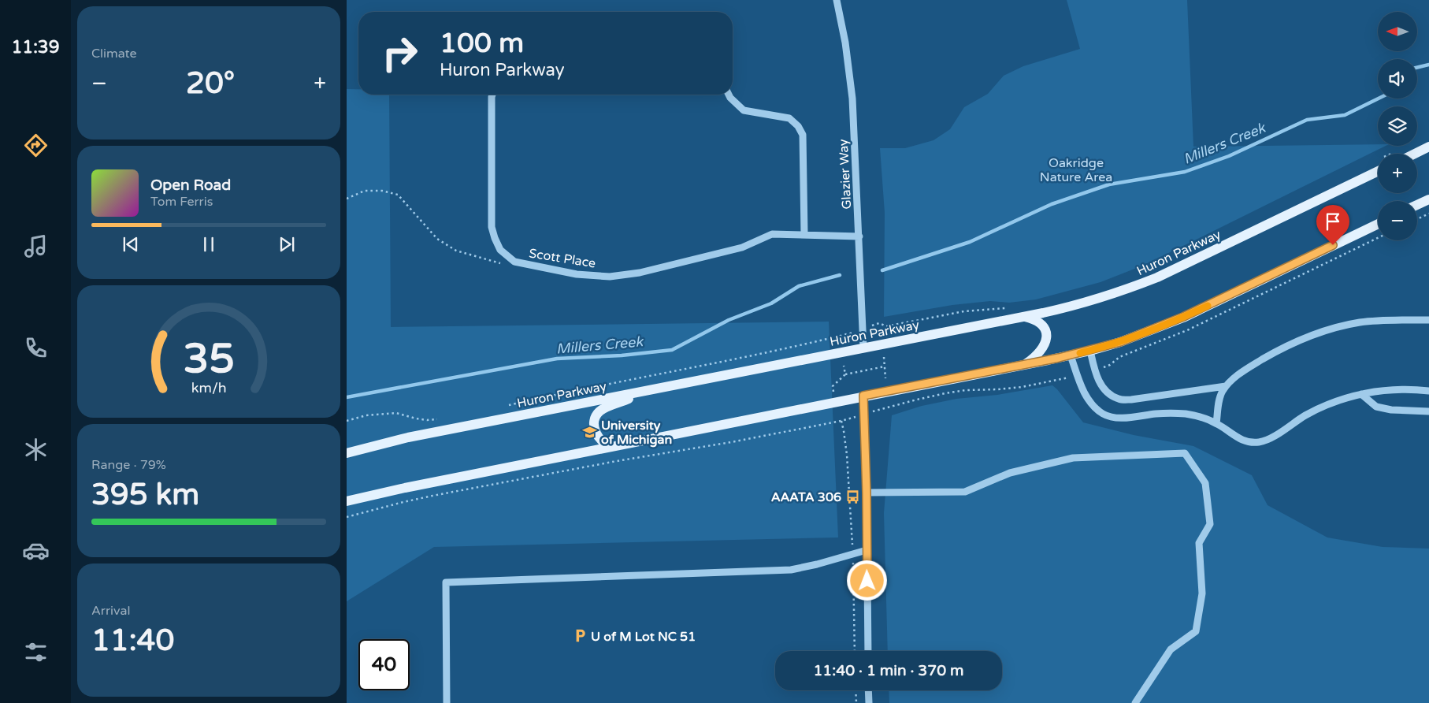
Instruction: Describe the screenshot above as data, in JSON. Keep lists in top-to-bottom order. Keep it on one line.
{"streets":{"main road":["Huron Parkway"],"street":["Glazier Way","Scott Place"]},"crossings":[["Glazier Way","Huron Parkway"],["Glazier Way","Scott Place"]],"water":["Millers Creek"],"parks":["Oakridge Nature Area"],"places":{"school or university":["University of Michigan"],"bus stop":["AAATA 306"],"parking":["U of M Lot NC 51"]},"north":"left","page":{"tabs":"11:39","tile":["Climate",["Range · 79%","395 km"],["Arrival","11:40"]],"map_buttons":["+","−"],"turn":["100 m","Huron Parkway"],"heat":["−","20°","+"],"song":["Open Road","Tom Ferris"],"limit":"40","trip":"11:40 · 1 min · 370 m","gauge":["35","km/h"]}}
